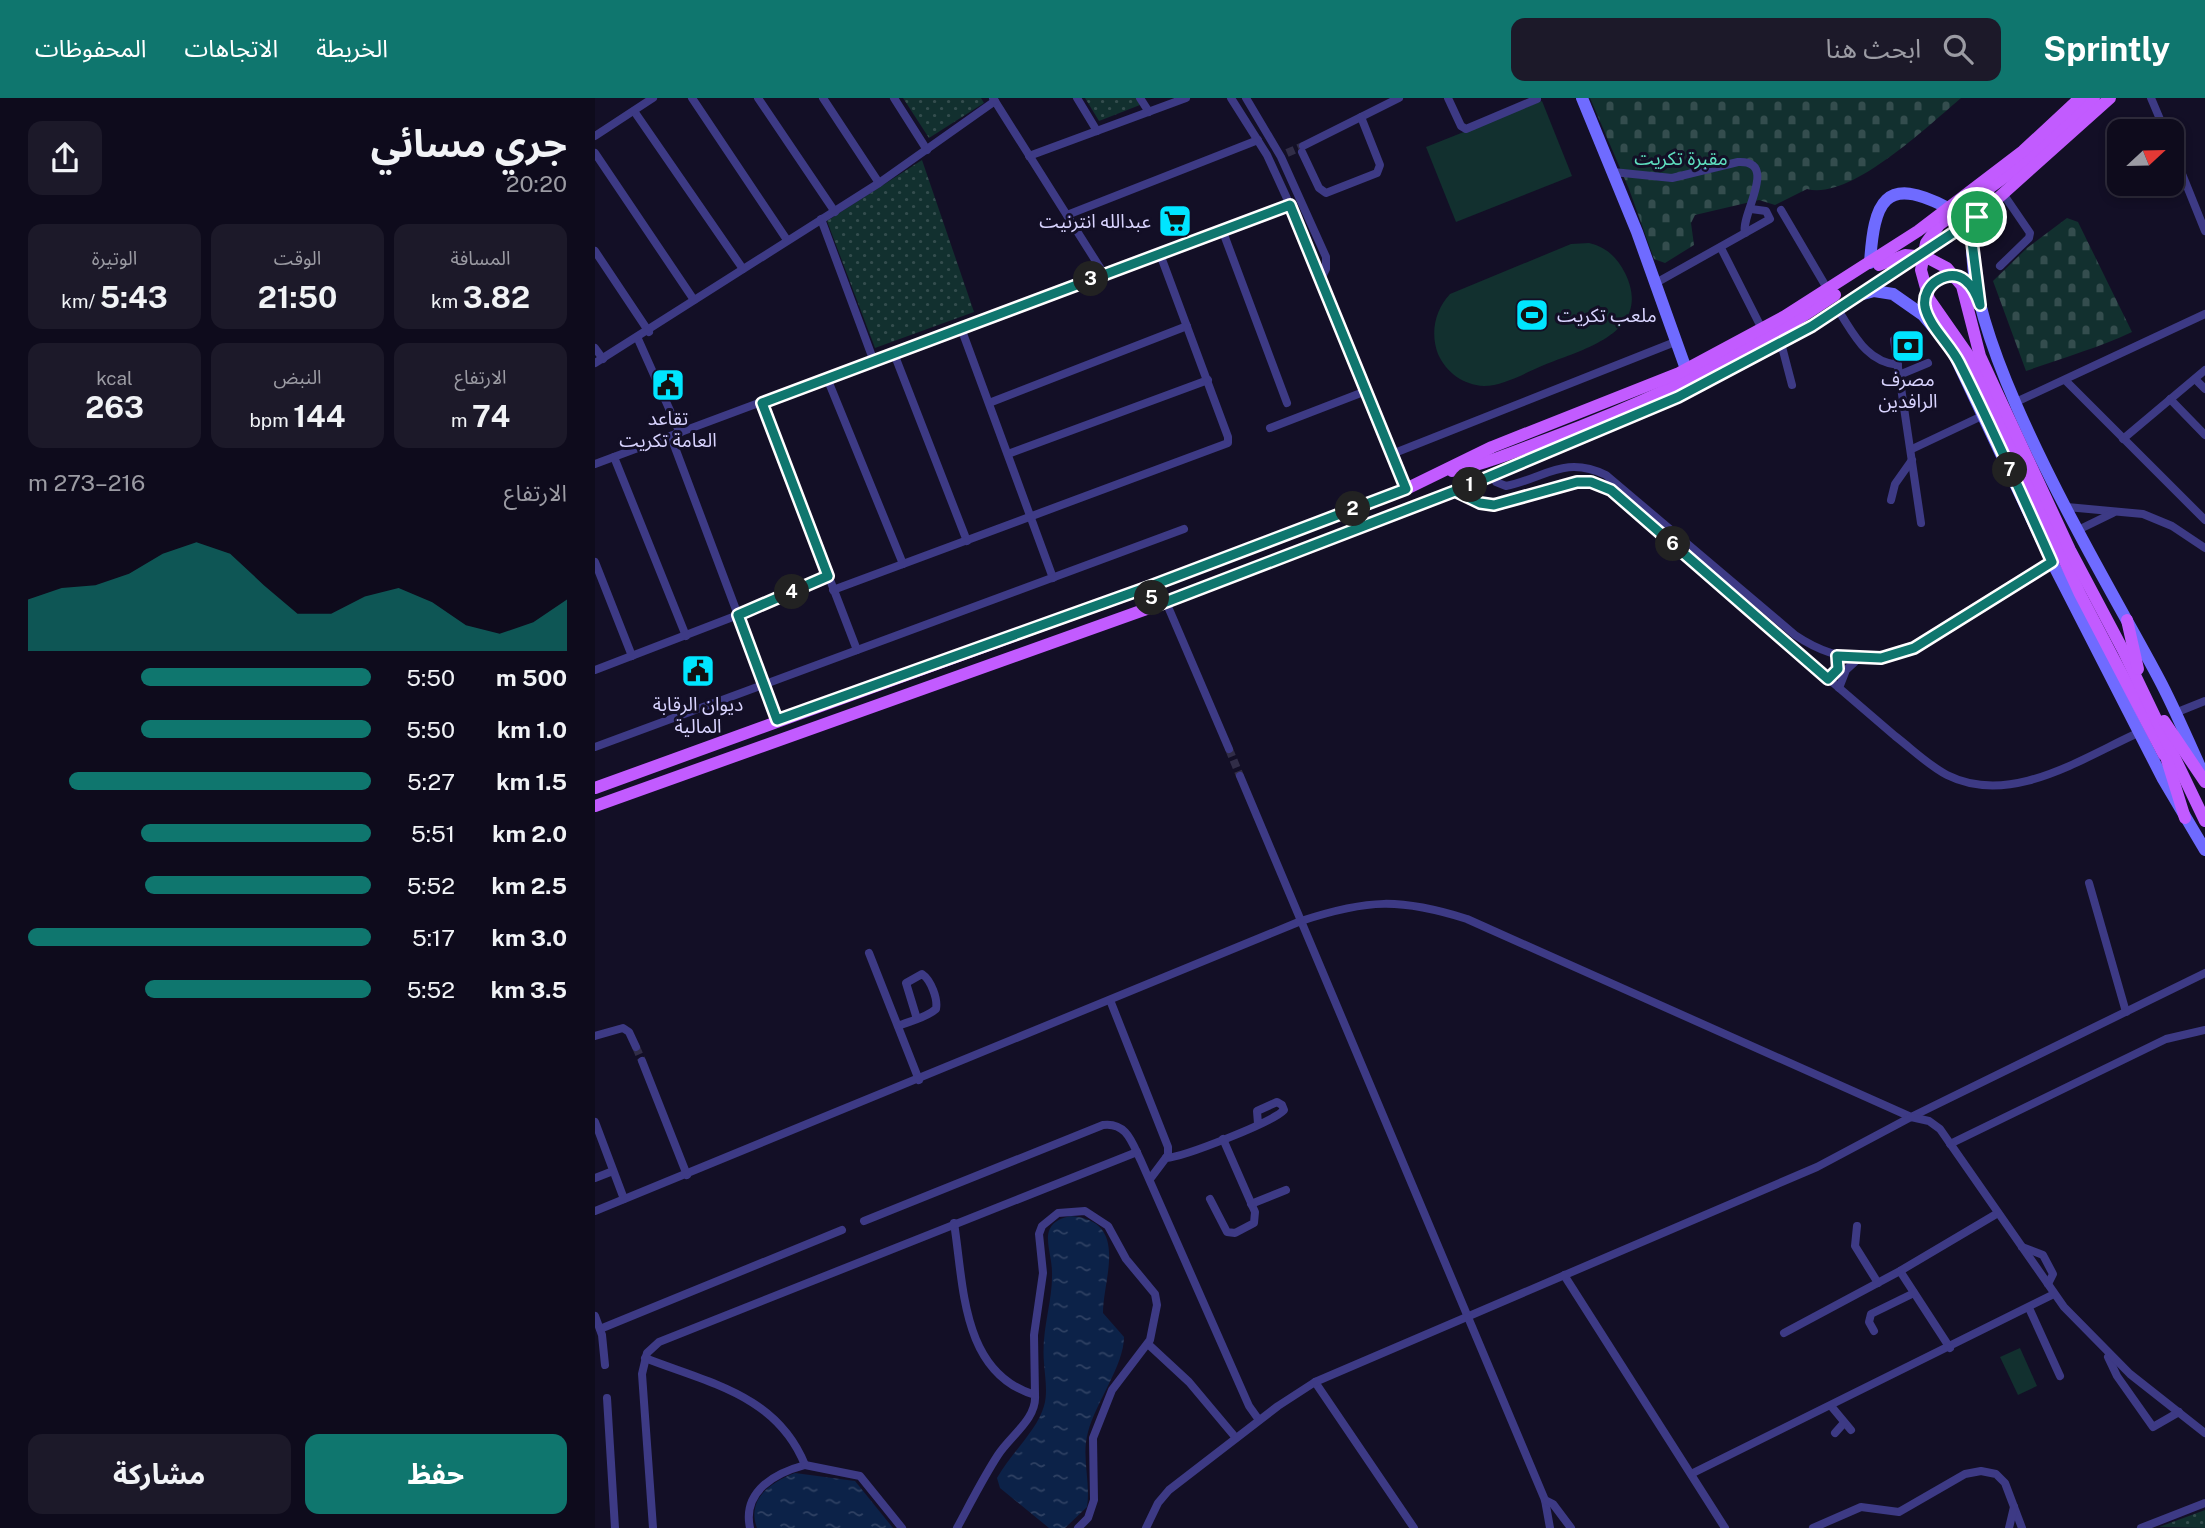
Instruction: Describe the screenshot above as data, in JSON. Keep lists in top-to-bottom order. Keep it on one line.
{"parks":["مقبرة تكريت"],"places":{"supermarket":["عبدالله انترنيت"],"sports":["ملعب تكريت"],"bank":["مصرف الرافدين"],"public building":["تقاعد العامة تكريت","ديوان الرقابة المالية"]},"north":"right","page":{"header":"Sprintly","search":"ابحث هنا","nav":["الخريطة","الاتجاهات","المحفوظات"],"heading":["جري مسائي","20:20"],"stats":[["المسافة","3.82 km"],["الوقت","21:50"],["الوتيرة","5:43 /km"],["الارتفاع","74 m"],["النبض","144 bpm"],["kcal","263"]],"pins":["3","7","1","2","6","4","5"],"chart":["الارتفاع","216–273 m"],"list":[{"name":"500 m","note":"5:50"},{"name":"1.0 km","note":"5:50"},{"name":"1.5 km","note":"5:27"},{"name":"2.0 km","note":"5:51"},{"name":"2.5 km","note":"5:52"},{"name":"3.0 km","note":"5:17"},{"name":"3.5 km","note":"5:52"}],"buttons":["حفظ","مشاركة"]}}
